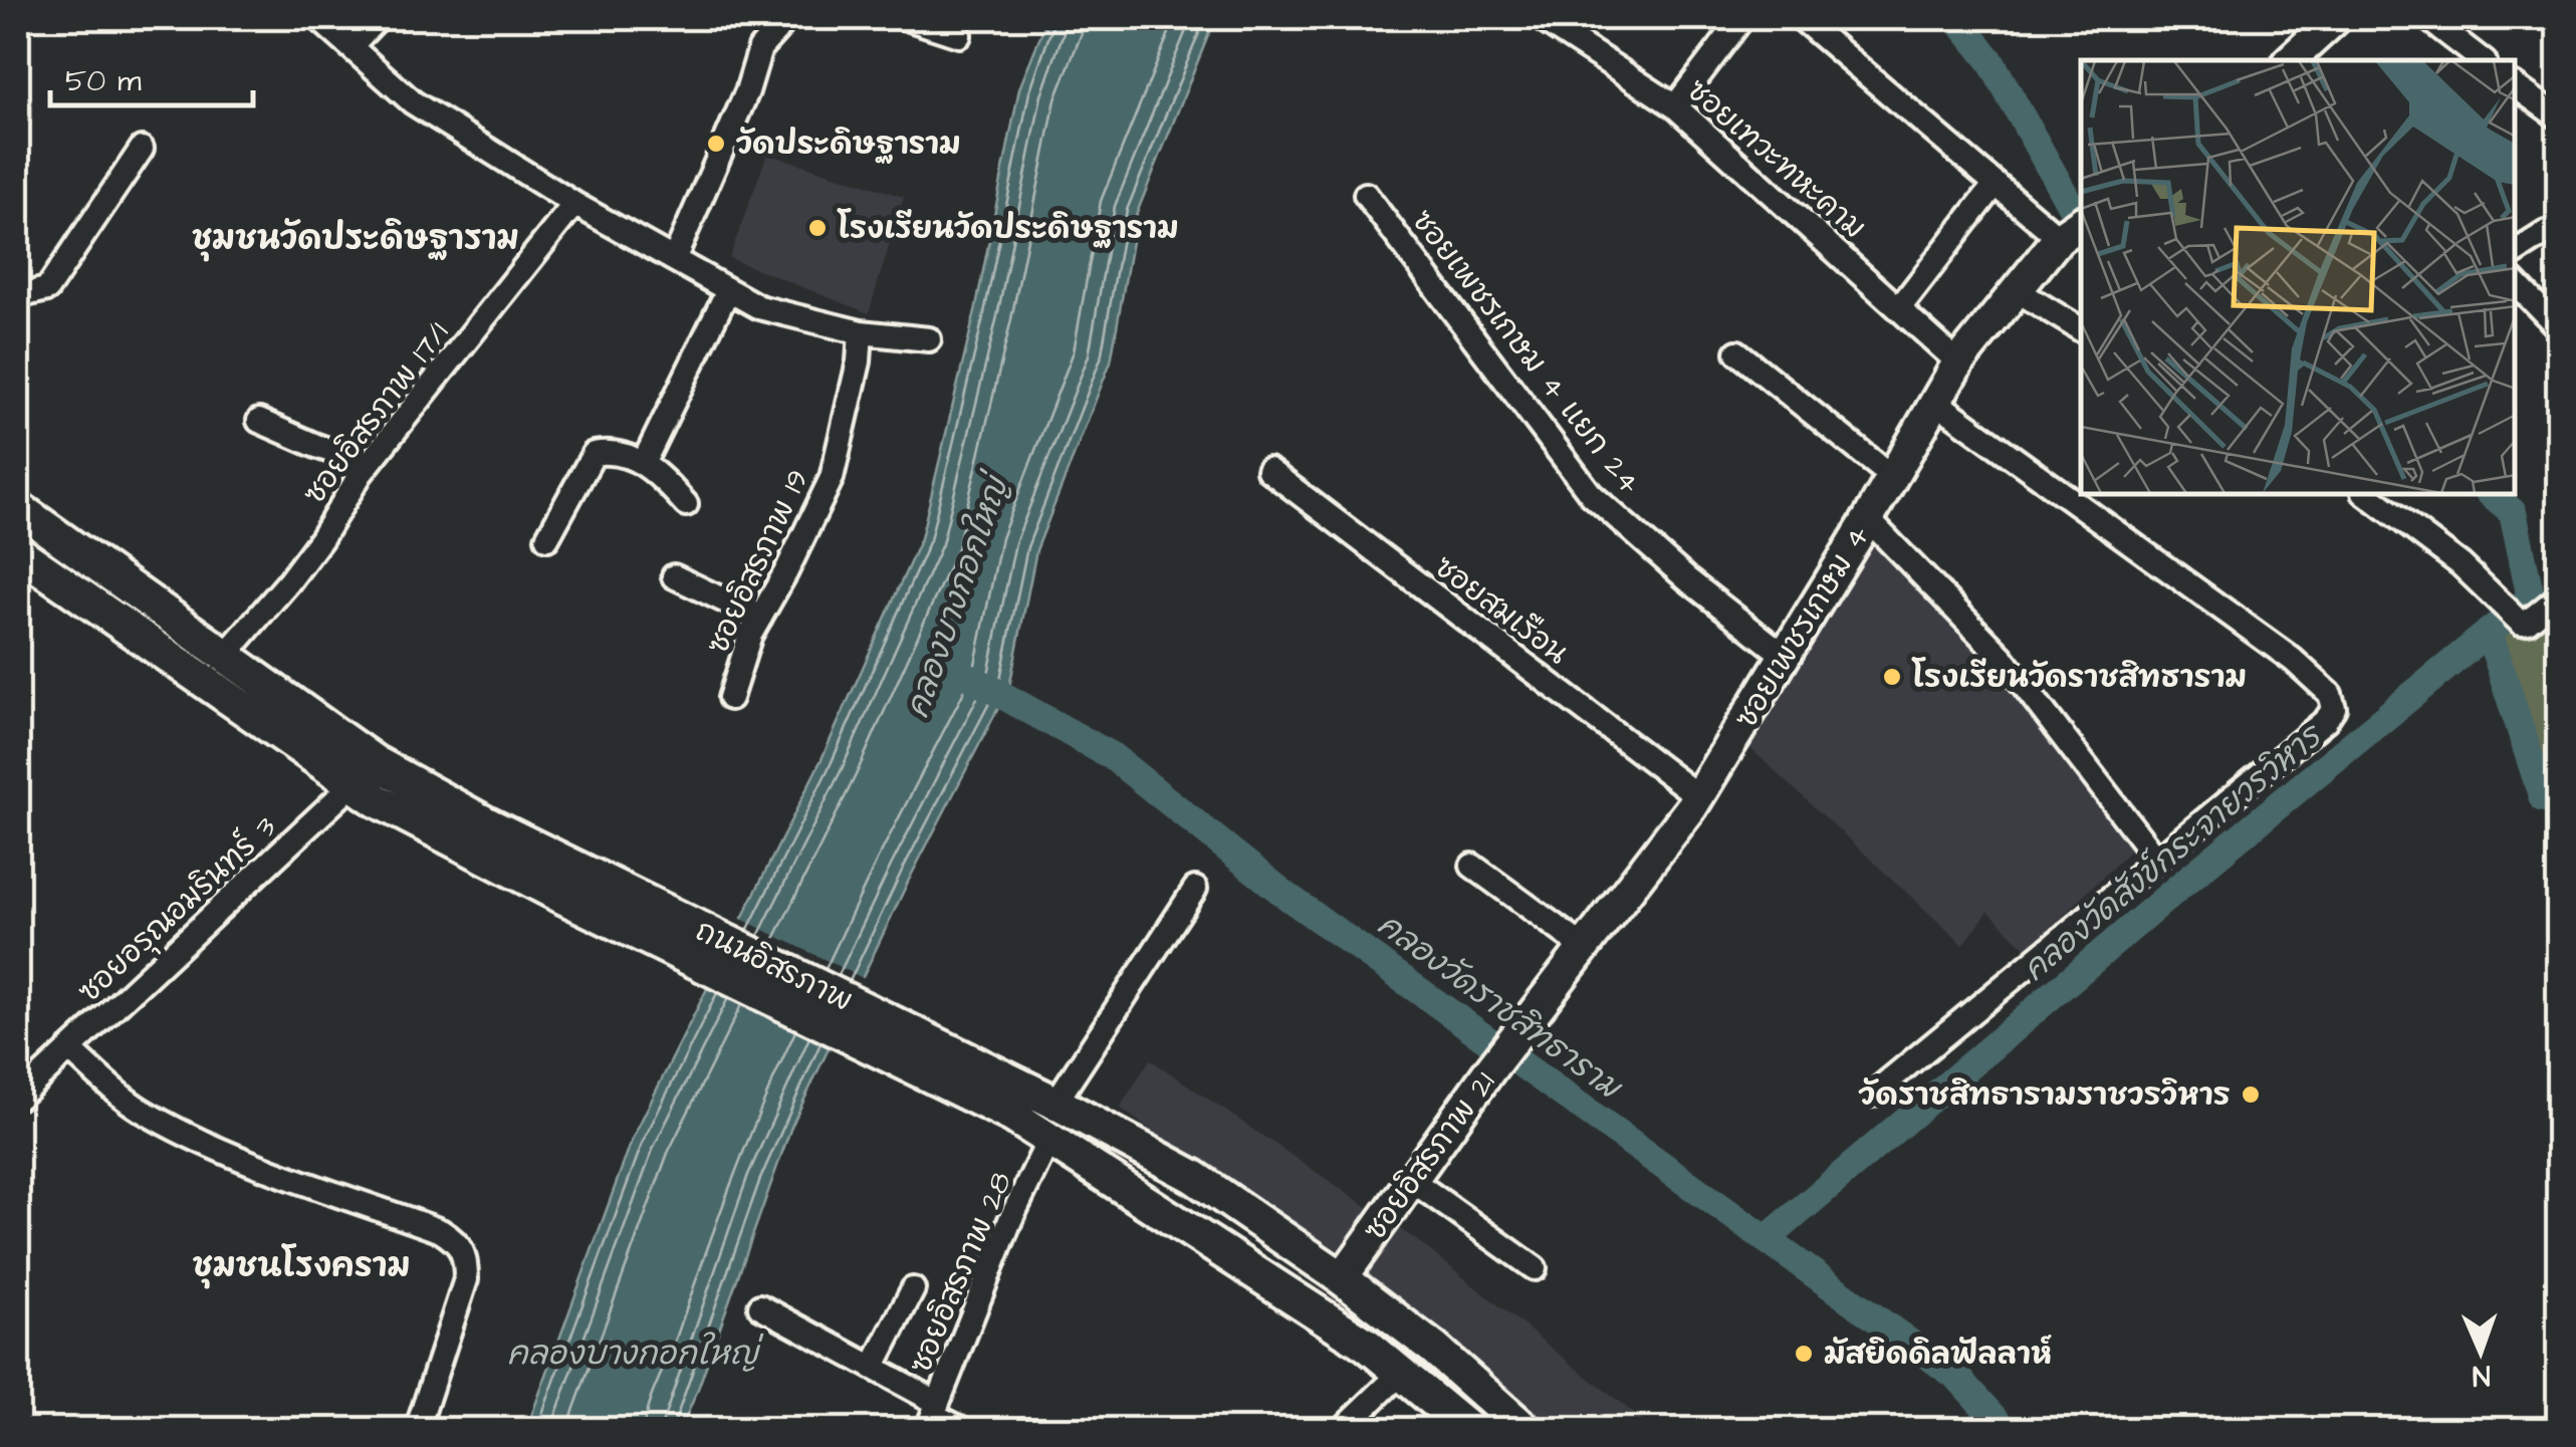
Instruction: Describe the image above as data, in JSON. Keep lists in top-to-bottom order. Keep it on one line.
{"streets":{"main road":["ถนนอิสรภาพ"],"street":["ซอยเทวะทหะคาม","ซอยเพชรเกษม 4 แยก 24","ซอยอิสรภาพ 17/1","ซอยอิสรภาพ 19","ซอยสมเรือน","ซอยเพชรเกษม 4","ซอยอรุณอมรินทร์ 3","ซอยอิสรภาพ 21","ซอยอิสรภาพ 28"]},"crossings":[["ซอยเทวะทหะคาม","ซอยเพชรเกษม 4"],["ซอยเพชรเกษม 4 แยก 24","ซอยเพชรเกษม 4"],["ซอยอิสรภาพ 17/1","ถนนอิสรภาพ"],["ซอยสมเรือน","ซอยเพชรเกษม 4"],["ซอยเพชรเกษม 4","ซอยอิสรภาพ 21"],["ซอยอรุณอมรินทร์ 3","ถนนอิสรภาพ"],["ถนนอิสรภาพ","ซอยอิสรภาพ 21"]],"districts":["ชุมชนวัดประดิษฐาราม","ชุมชนโรงคราม"],"water":["คลองบางกอกใหญ่","คลองวัดสังข์กระจายวรวิหาร","คลองวัดราชสิทธาราม"],"places":["วัดประดิษฐาราม","โรงเรียนวัดประดิษฐาราม","โรงเรียนวัดราชสิทธาราม","วัดราชสิทธารามราชวรวิหาร","มัสยิดดิลฟัลลาห์"],"scale_bar":"50 m","north":"bottom"}
